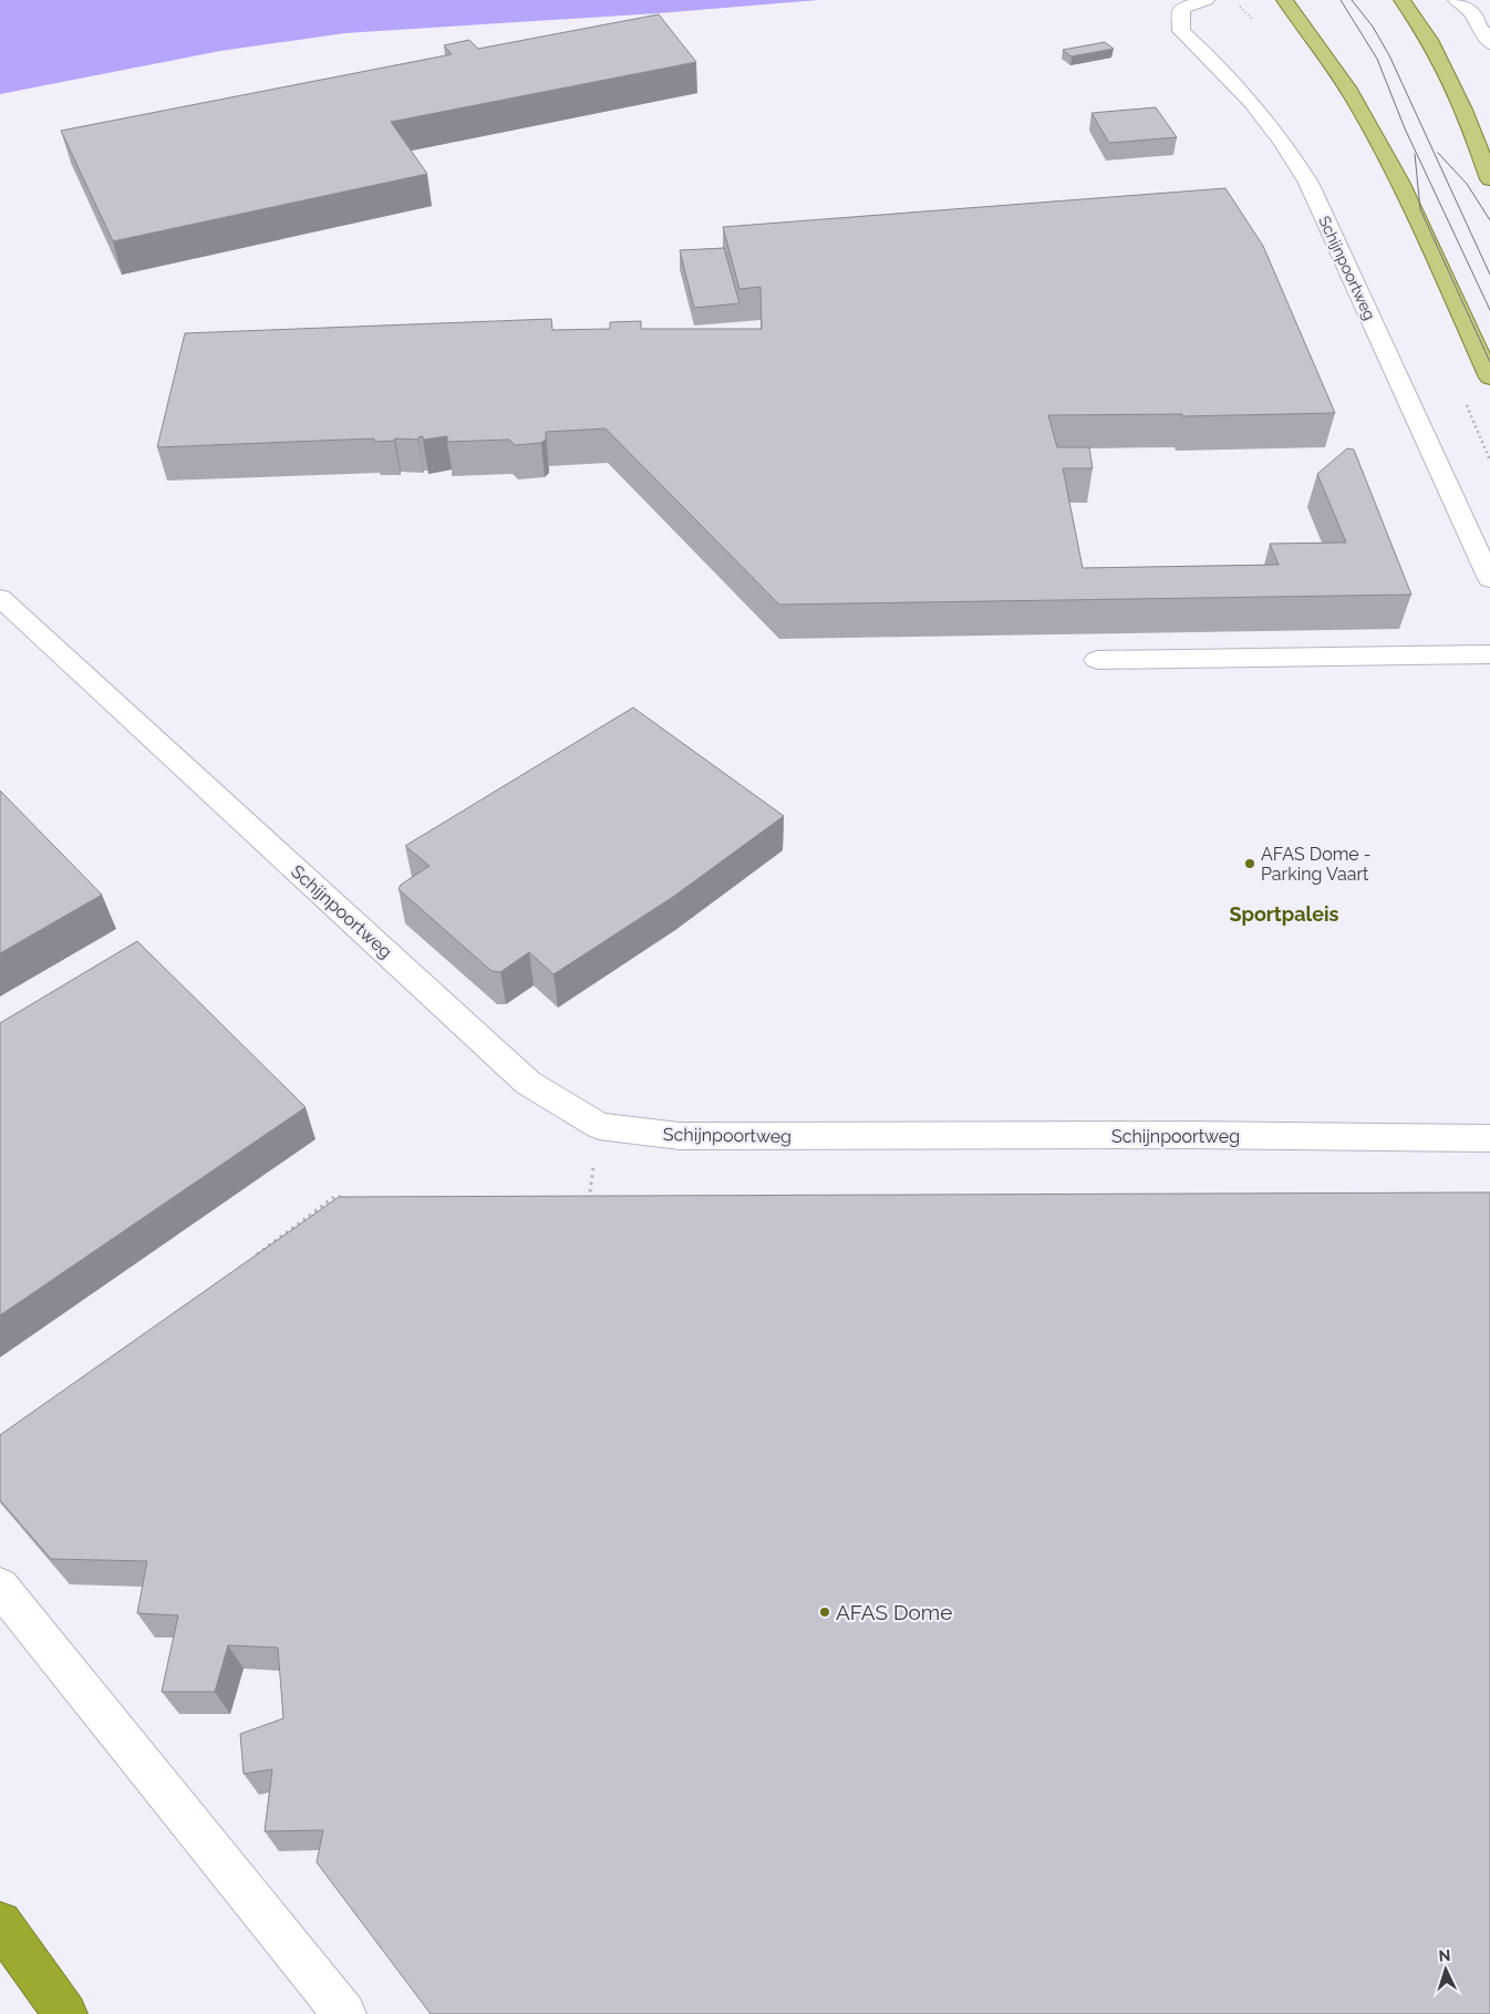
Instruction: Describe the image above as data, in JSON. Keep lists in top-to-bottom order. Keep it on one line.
{"streets":{"street":["Schijnpoortweg"]},"districts":["Sportpaleis"],"places":["AFAS Dome - Parking Vaart","AFAS Dome"],"north":"top"}
